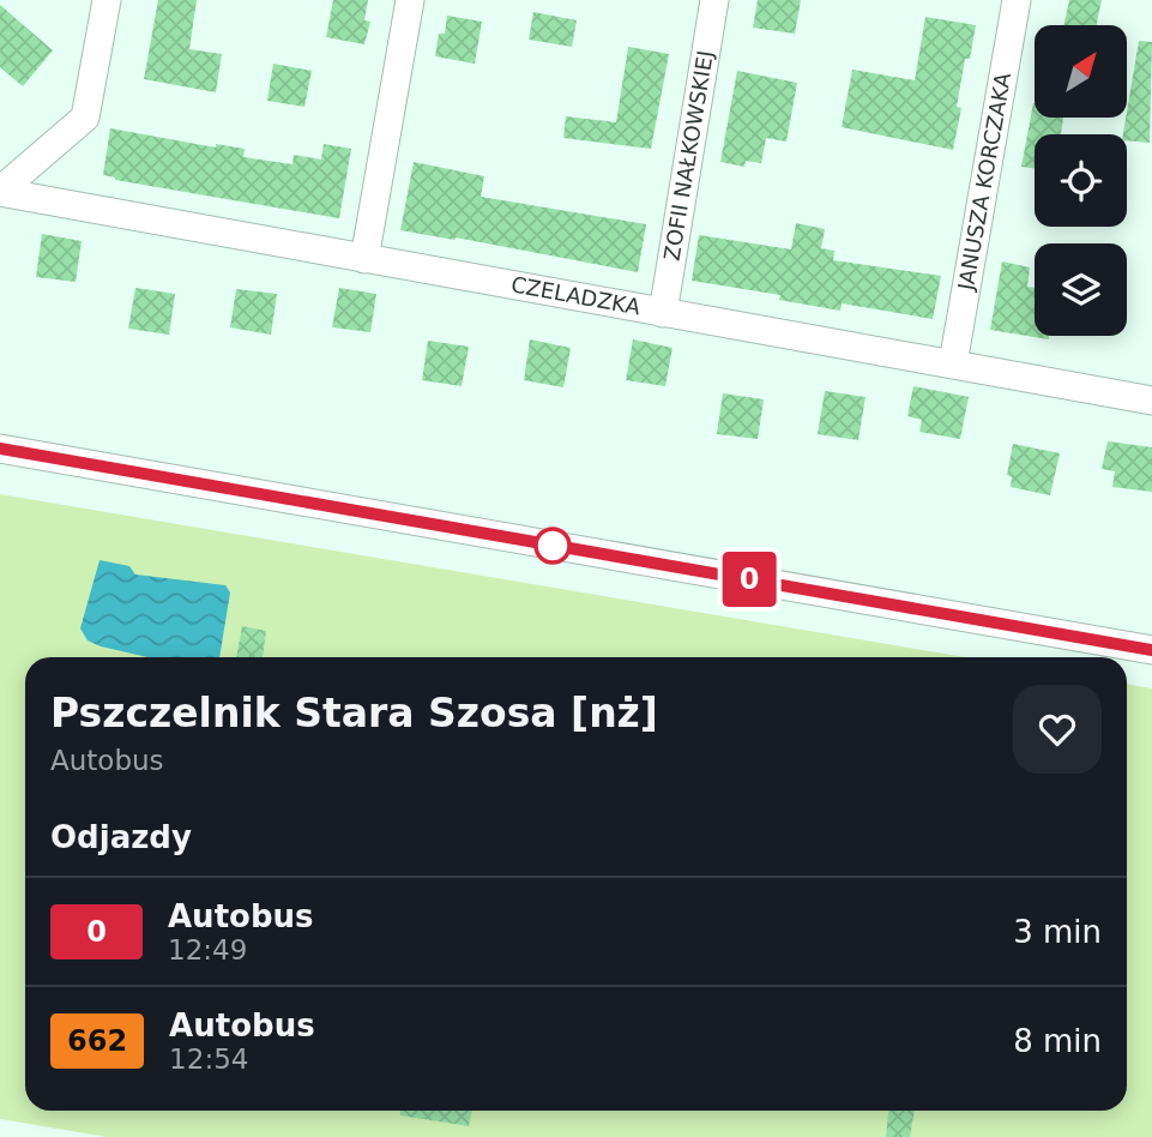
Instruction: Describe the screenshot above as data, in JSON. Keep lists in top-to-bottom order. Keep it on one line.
{"streets":{"street":["ZOFII NAŁKOWSKIEJ","JANUSZA KORCZAKA","CZELADZKA"]},"crossings":[["ZOFII NAŁKOWSKIEJ","CZELADZKA"],["JANUSZA KORCZAKA","CZELADZKA"]],"lines":["bus line 0"],"north":"top right","page":{"on_map":"0","heading":[["Pszczelnik Stara Szosa [nż]","Autobus"],"Odjazdy"],"list":[{"mark":"0","name":"Autobus","note":"12:49","value":"3 min"},{"mark":"662","name":"Autobus","note":"12:54","value":"8 min"}]}}
